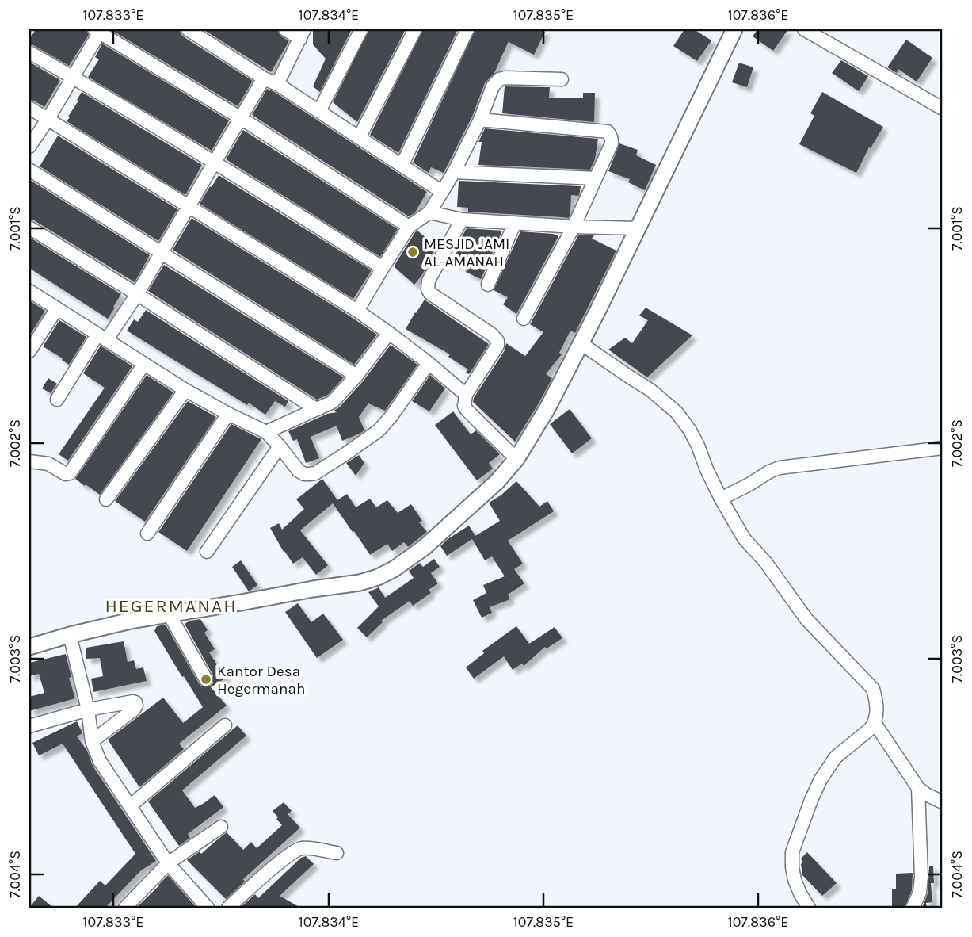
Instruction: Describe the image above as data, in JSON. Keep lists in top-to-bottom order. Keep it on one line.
{"districts":["HEGERMANAH"],"places":["MESJID JAMI AL-AMANAH","Kantor Desa Hegermanah"],"coordinates":["107.833°E","107.834°E","107.835°E","107.836°E","7.001°S","7.002°S","7.003°S","7.004°S"]}
